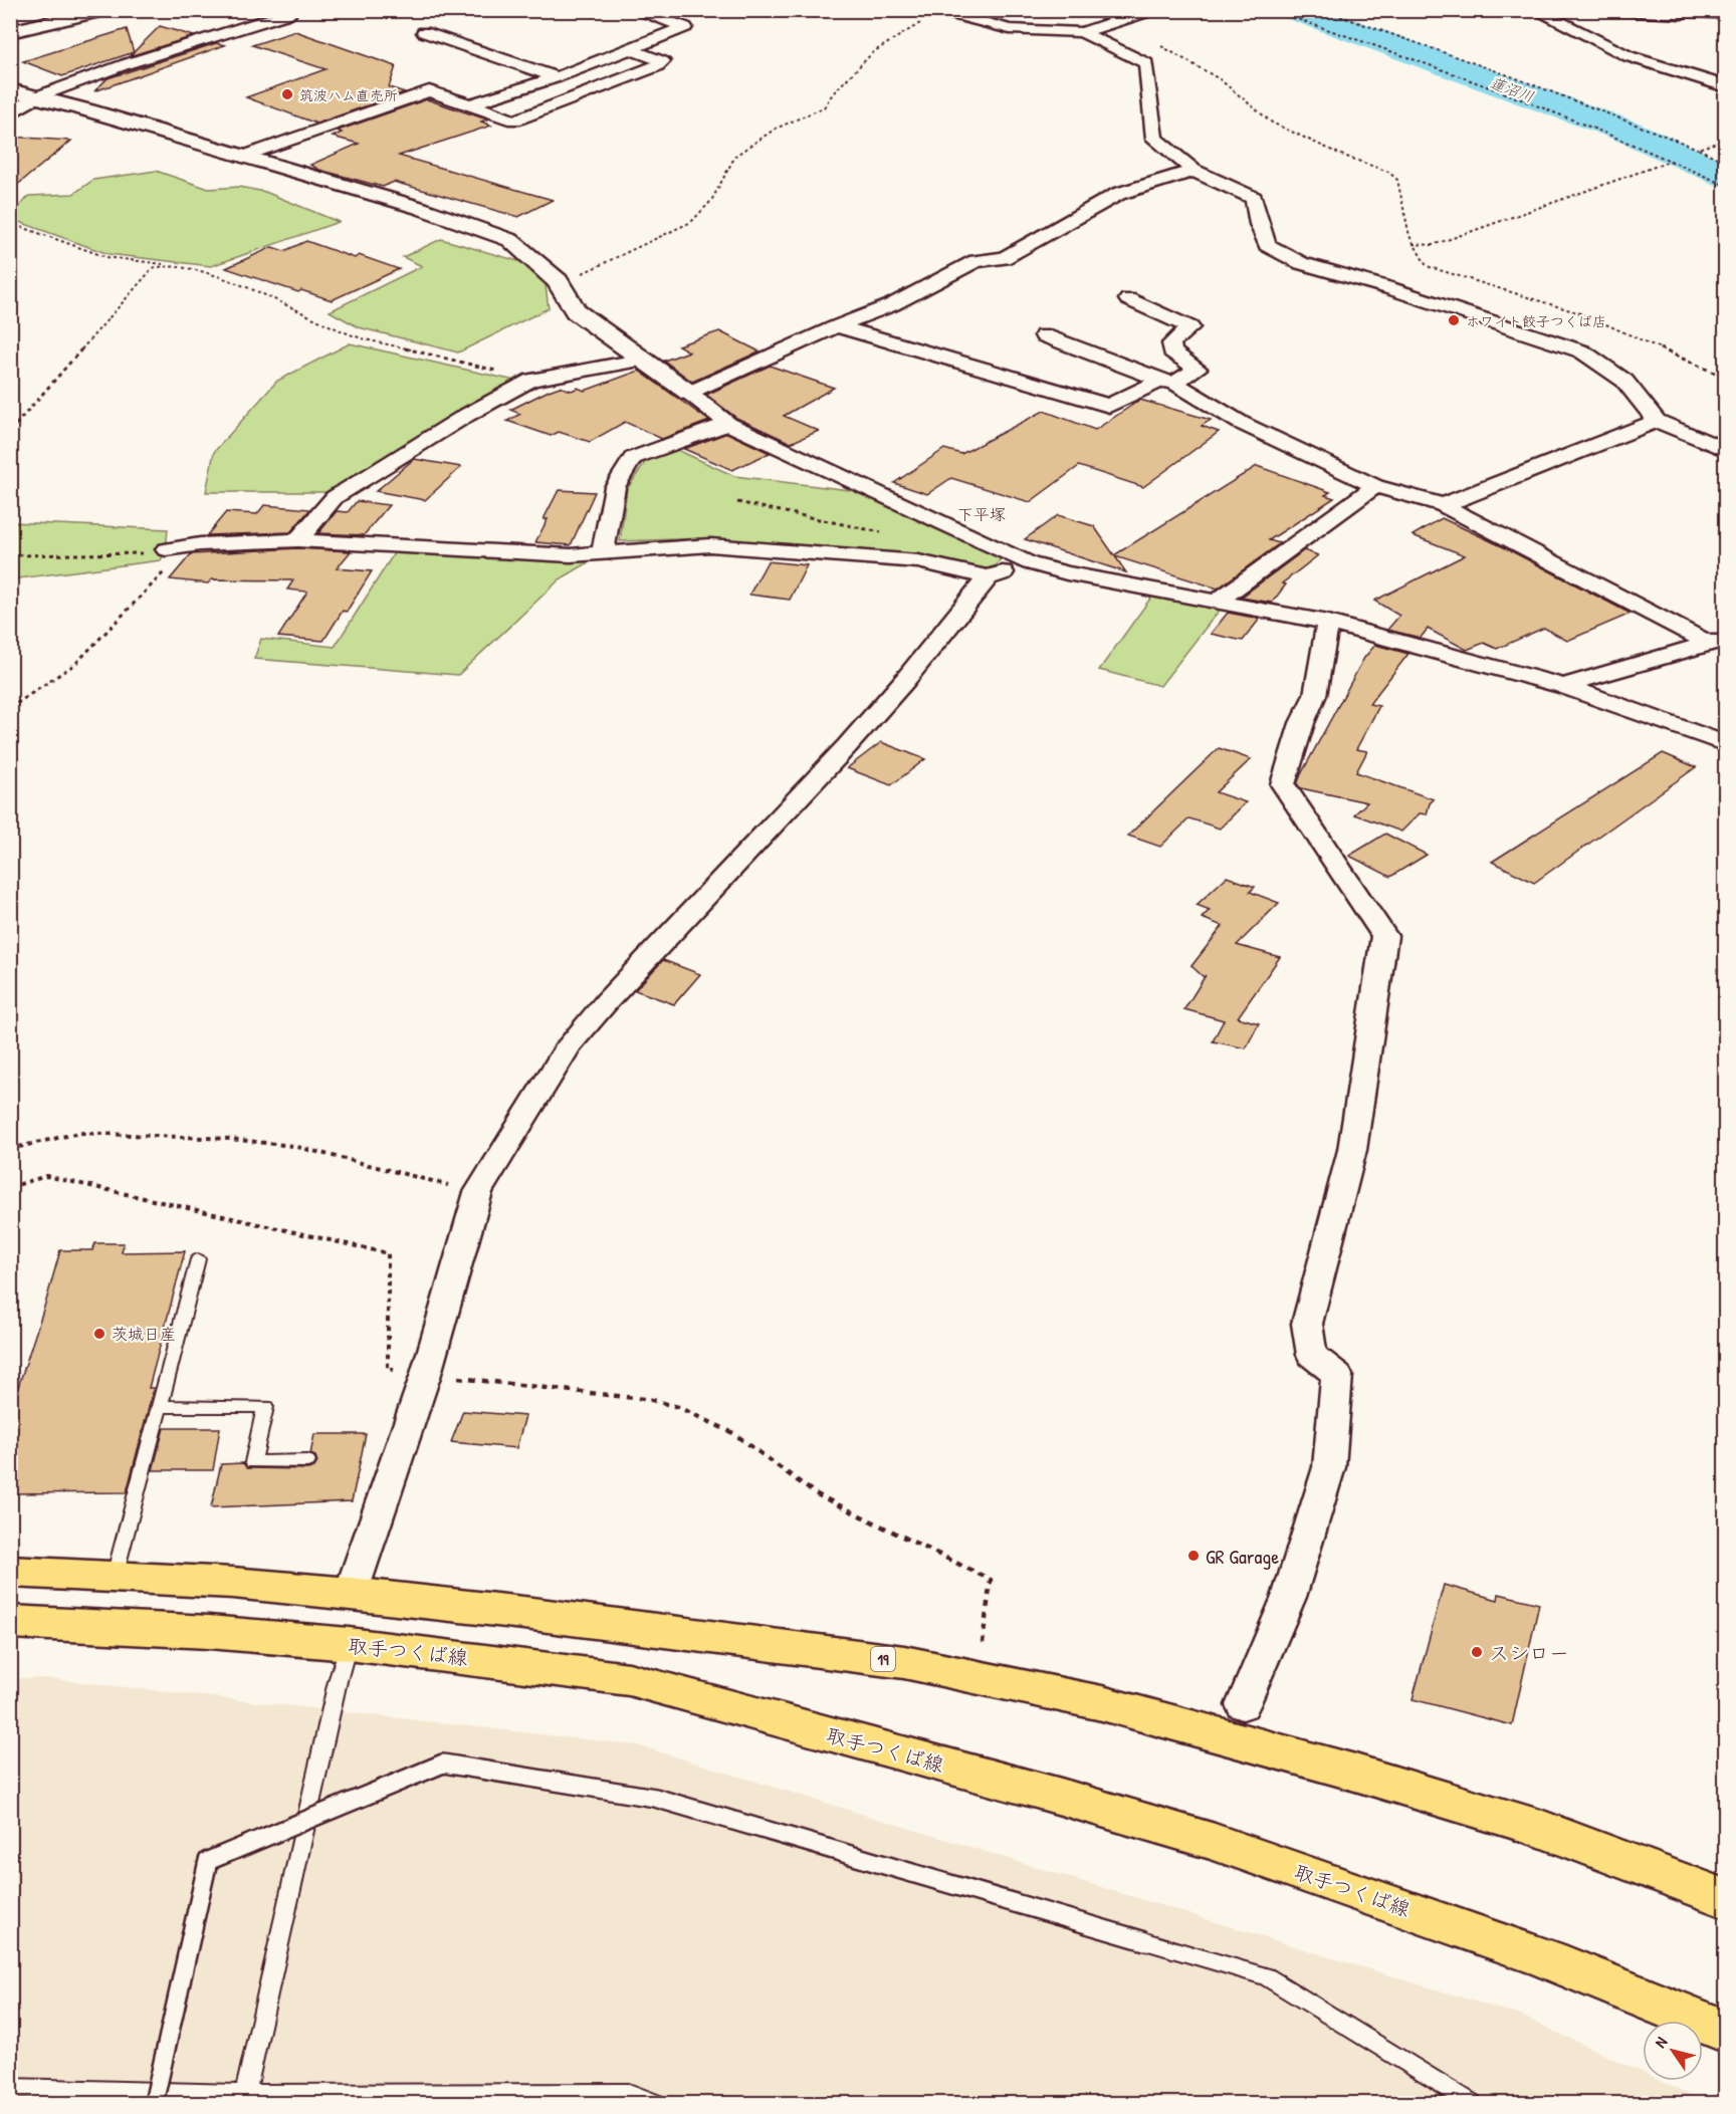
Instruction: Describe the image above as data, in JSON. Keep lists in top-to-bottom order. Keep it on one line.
{"streets":{"main road":["取手つくば線","19"]},"districts":["下平塚"],"water":["蓮沼川"],"places":["筑波ハム直売所","ホワイト餃子つくば店","茨城日産","GR Garage","スシロー"],"north":"top left"}
